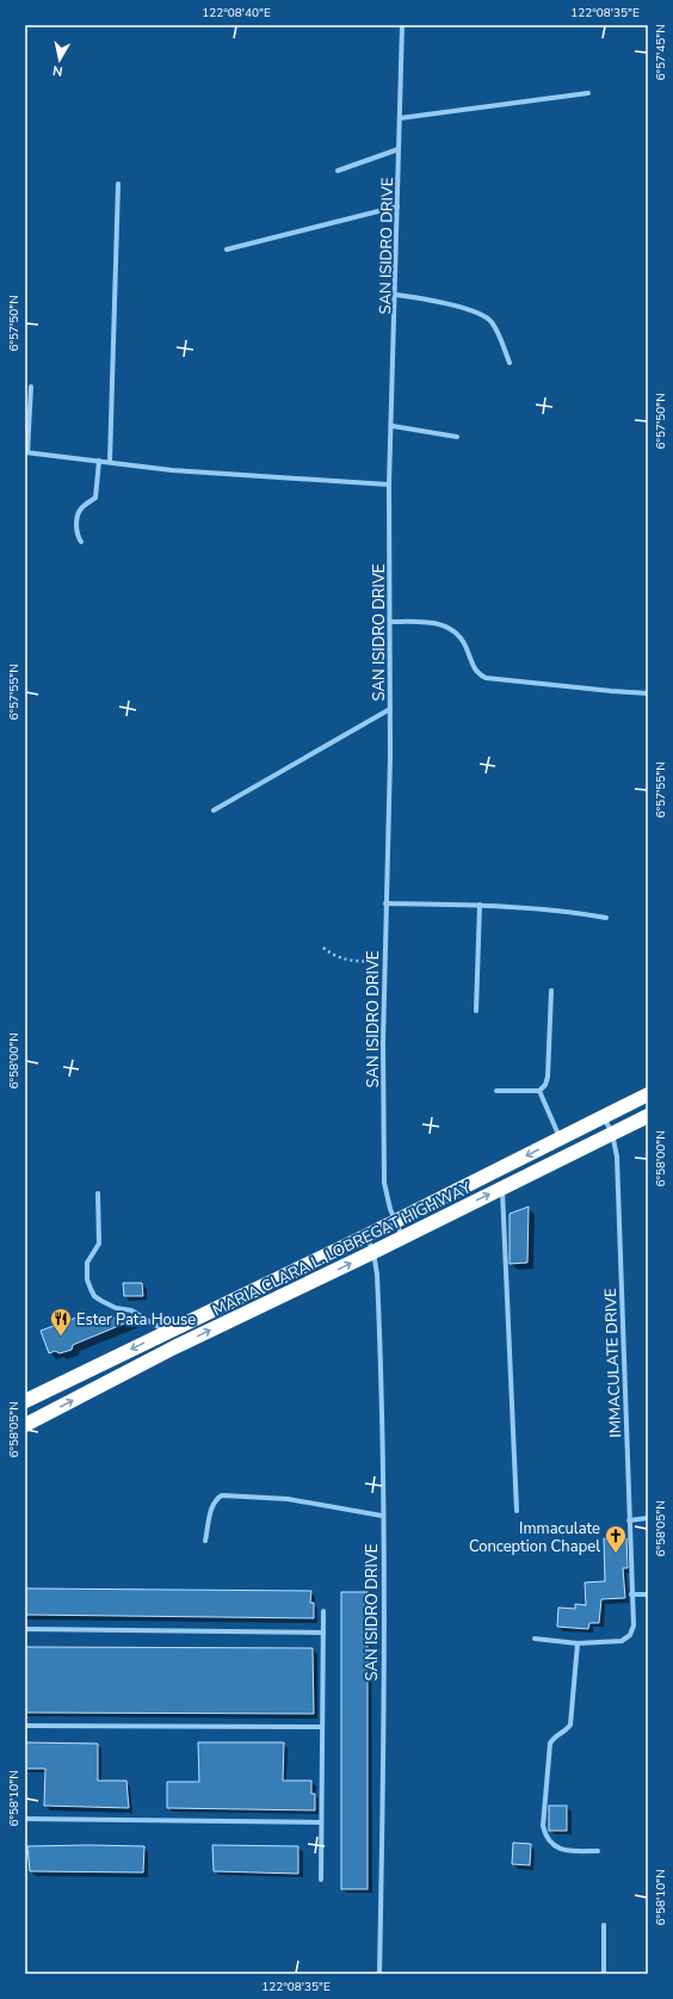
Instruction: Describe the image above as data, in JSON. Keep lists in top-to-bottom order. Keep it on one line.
{"streets":{"highway":["MARIA CLARA L. LOBREGAT HIGHWAY"],"street":["SAN ISIDRO DRIVE","IMMACULATE DRIVE"]},"crossings":[["SAN ISIDRO DRIVE","MARIA CLARA L. LOBREGAT HIGHWAY"],["MARIA CLARA L. LOBREGAT HIGHWAY","IMMACULATE DRIVE"]],"places":{"restaurant":["Ester Pata House"],"church":["Immaculate Conception Chapel"]},"north":"bottom","coordinates":["122°08'40\"E","122°08'35\"E","6°57'45\"N","6°57'50\"N","6°57'55\"N","6°58'00\"N","6°58'05\"N","6°58'10\"N"]}
